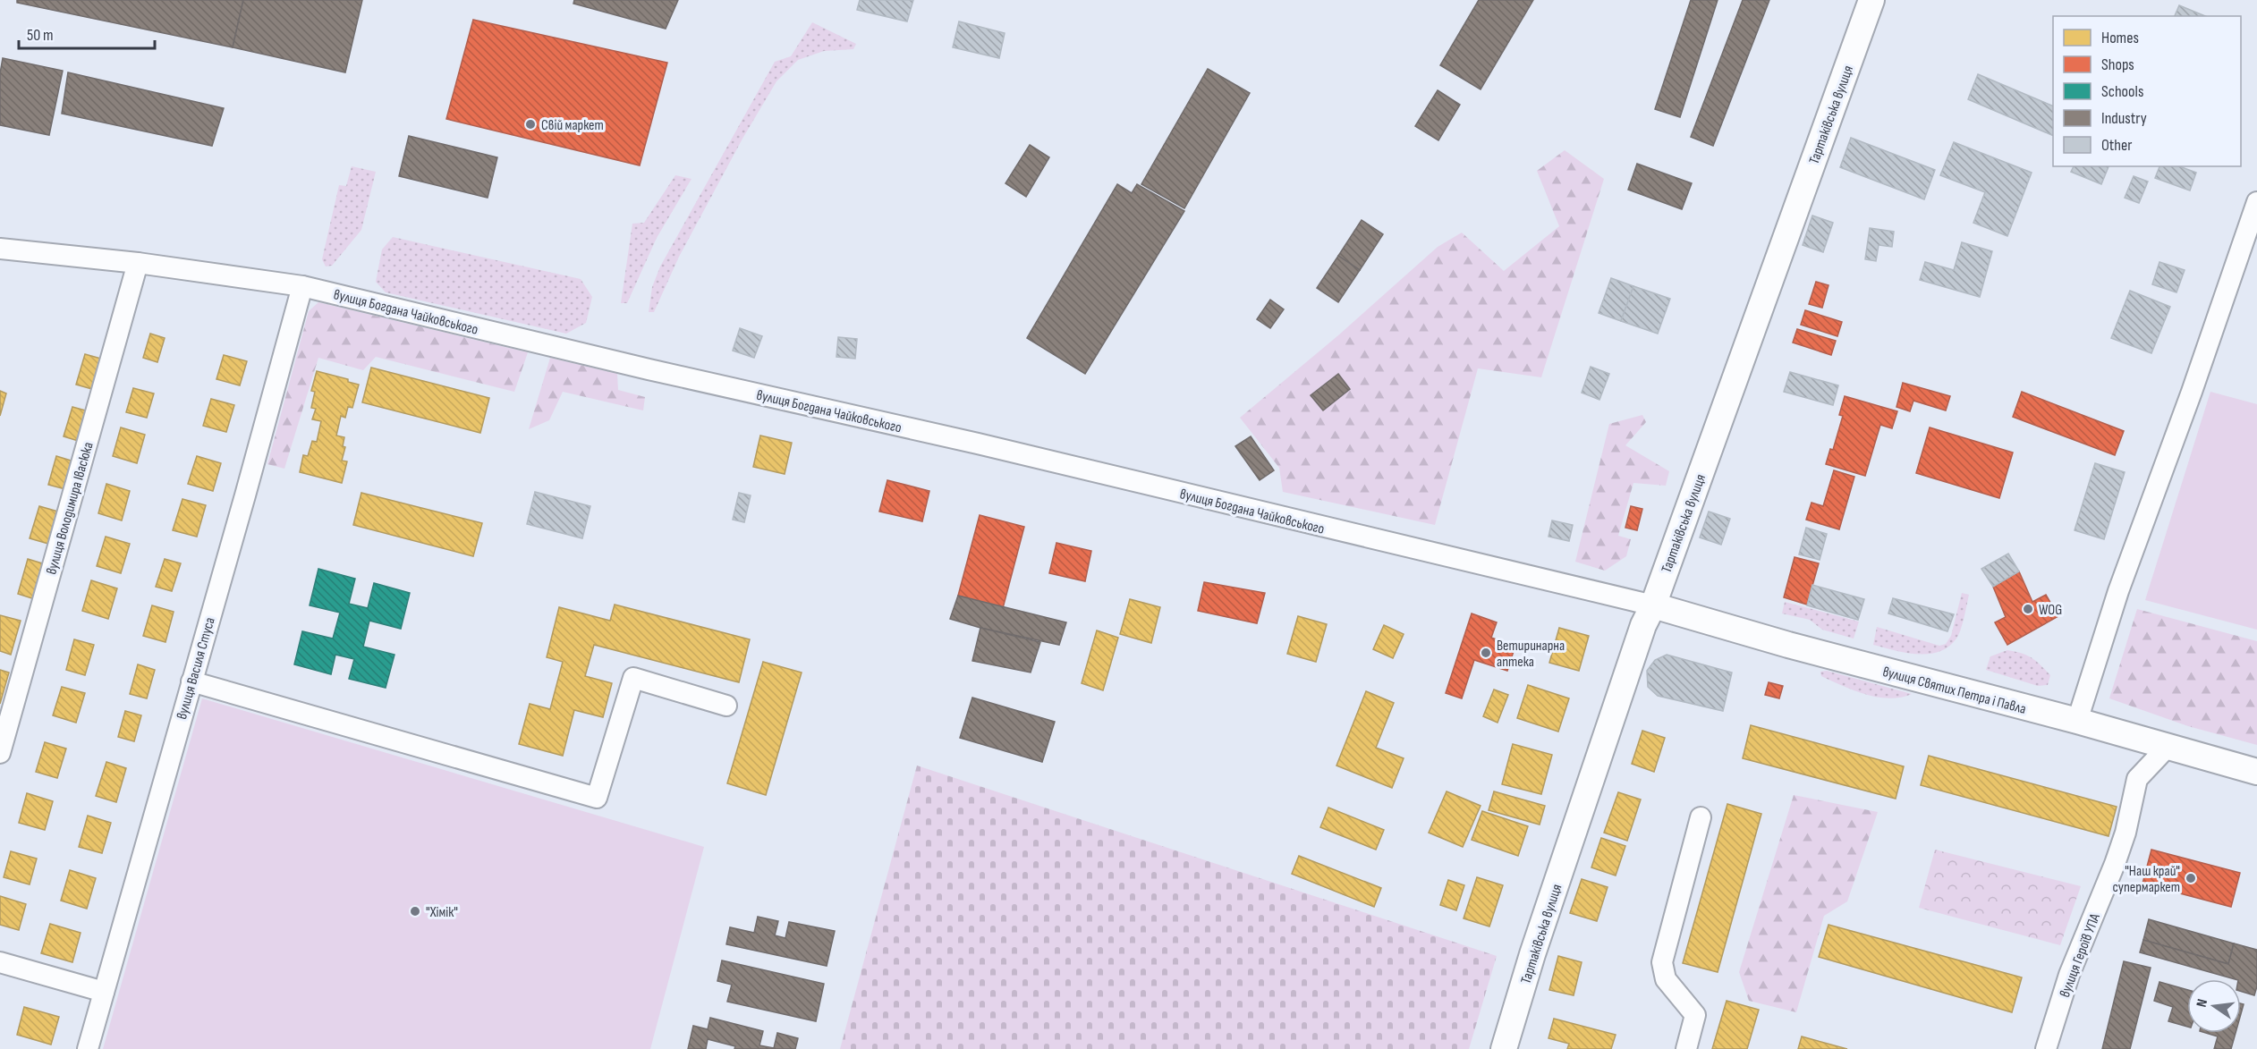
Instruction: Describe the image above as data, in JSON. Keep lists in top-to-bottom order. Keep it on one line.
{"streets":{"street":["Тартаківська вулиця","вулиця Богдана Чайковського","вулиця Володимира Івасюка","вулиця Василя Стуса","вулиця Святих Петра і Павла","вулиця Героїв УПА"]},"crossings":[["Тартаківська вулиця","вулиця Богдана Чайковського"],["Тартаківська вулиця","вулиця Святих Петра і Павла"],["вулиця Богдана Чайковського","вулиця Володимира Івасюка"],["вулиця Богдана Чайковського","вулиця Василя Стуса"],["вулиця Богдана Чайковського","вулиця Святих Петра і Павла"],["вулиця Святих Петра і Павла","вулиця Героїв УПА"]],"places":["Свiй маркет","WOG","Ветиринарна аптека","\"Наш край\" супермаркет","\"Хімік\""],"legend":["Homes","Shops","Schools","Industry","Other"],"scale_bar":"50 m","north":"left"}
